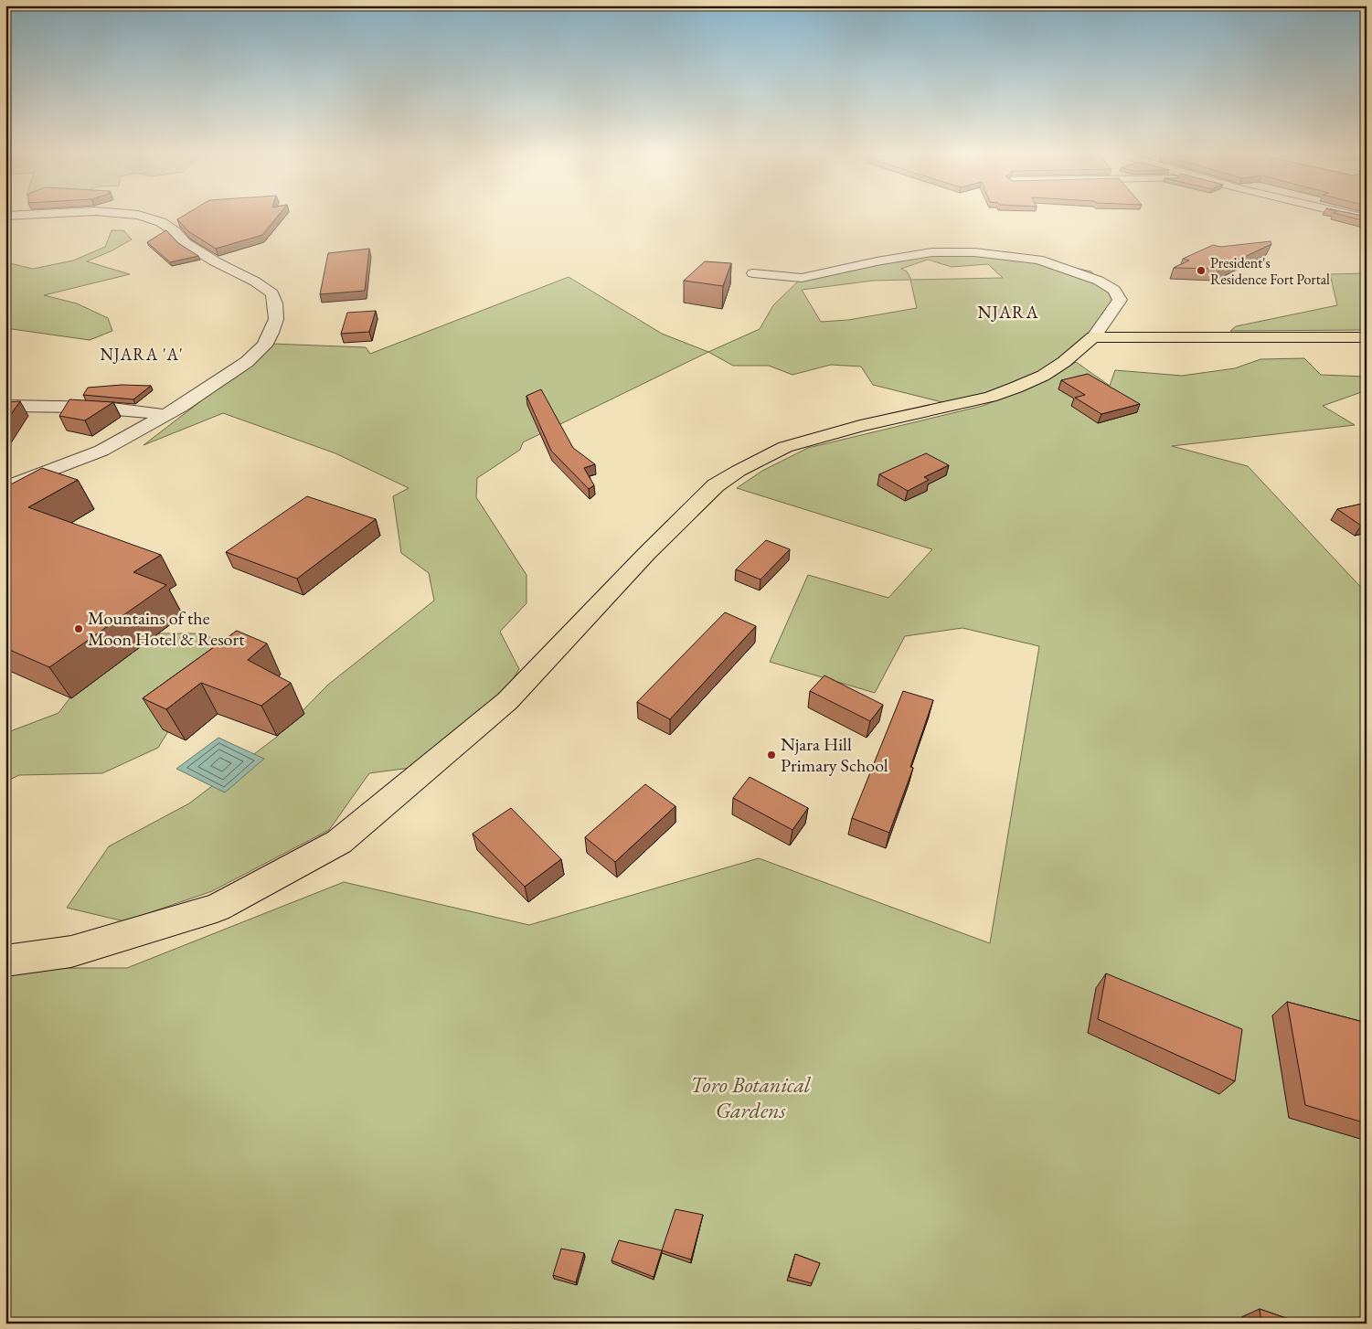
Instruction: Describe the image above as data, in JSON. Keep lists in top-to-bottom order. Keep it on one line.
{"districts":["NJARA","NJARA 'A'"],"parks":["Toro Botanical Gardens"],"places":["President's Residence Fort Portal","Mountains of the Moon Hotel & Resort","Njara Hill Primary School"]}
